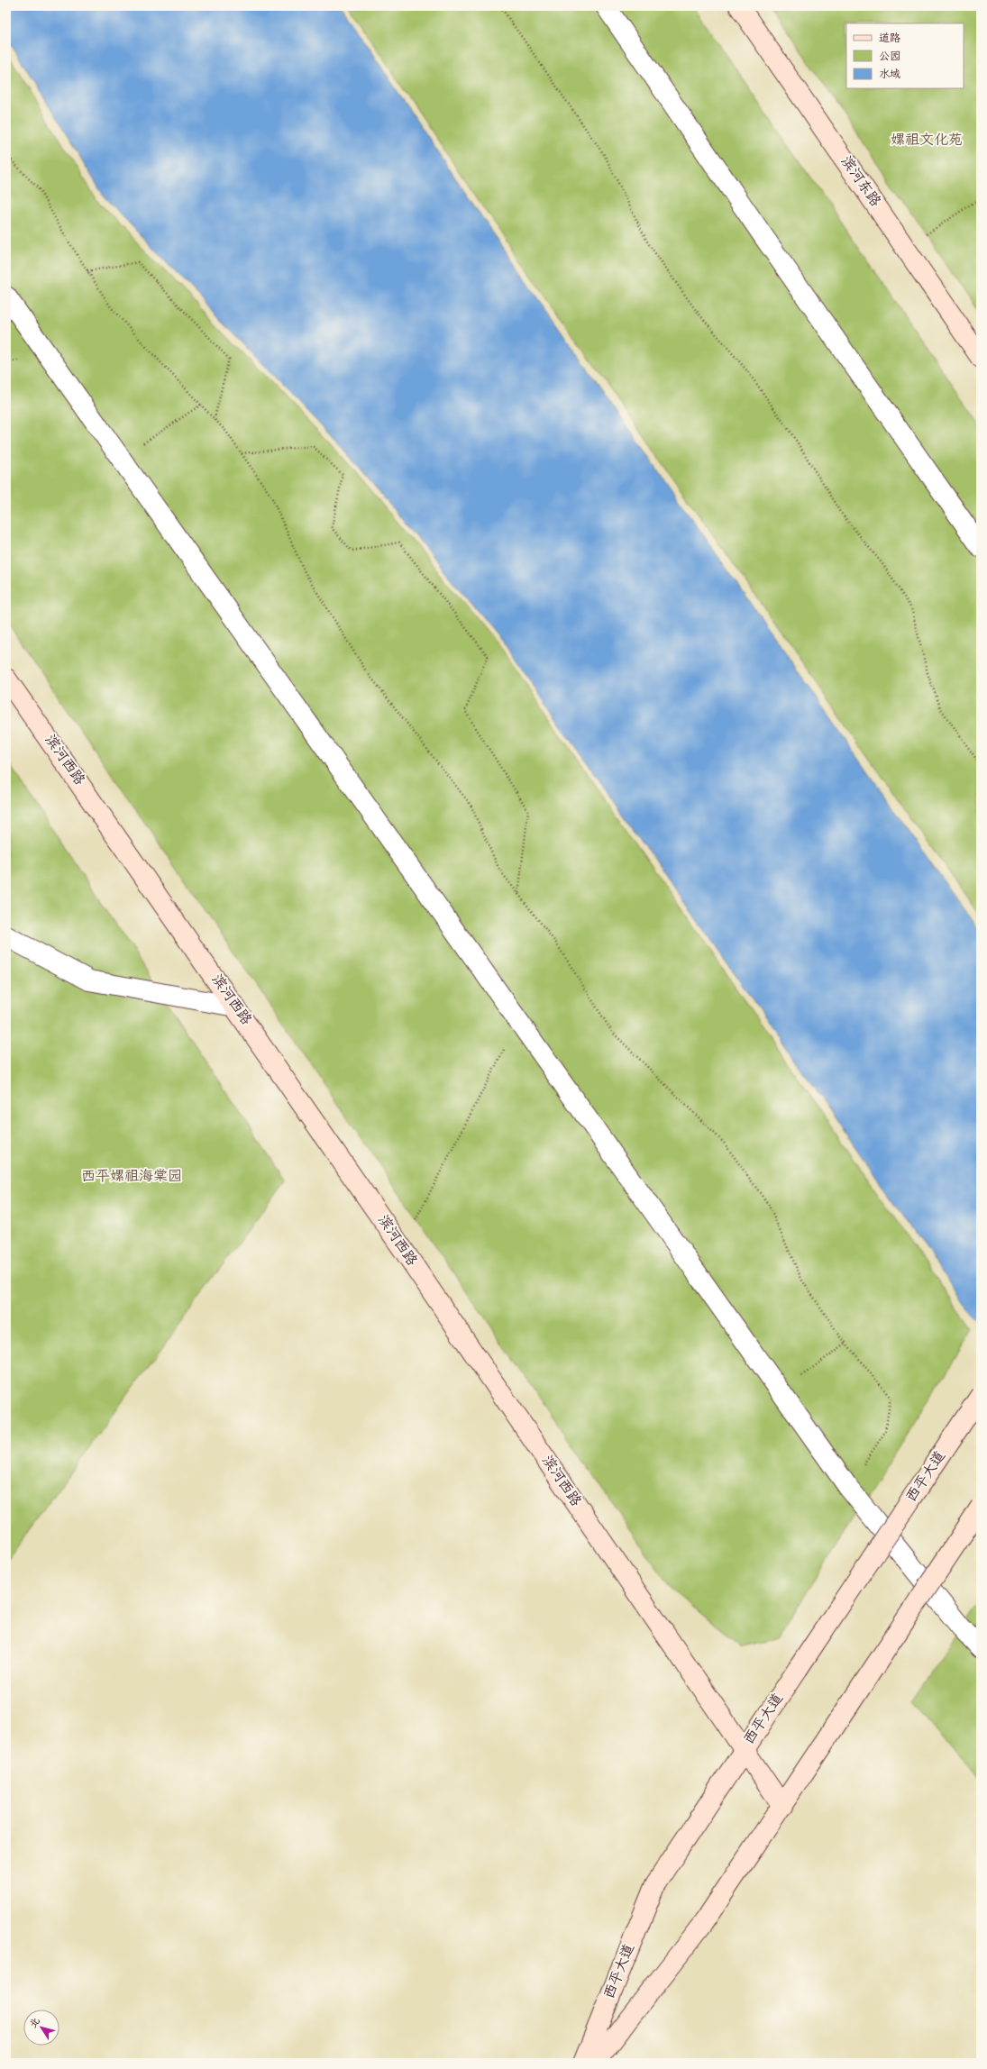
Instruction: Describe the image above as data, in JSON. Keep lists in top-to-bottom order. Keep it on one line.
{"streets":{"street":["滨河东路","滨河西路","西平大道"]},"crossings":[["滨河西路","西平大道"]],"parks":["嫘祖文化苑","西平嫘祖海棠园"],"legend":["道路","公园","水域"],"north":"top left"}
